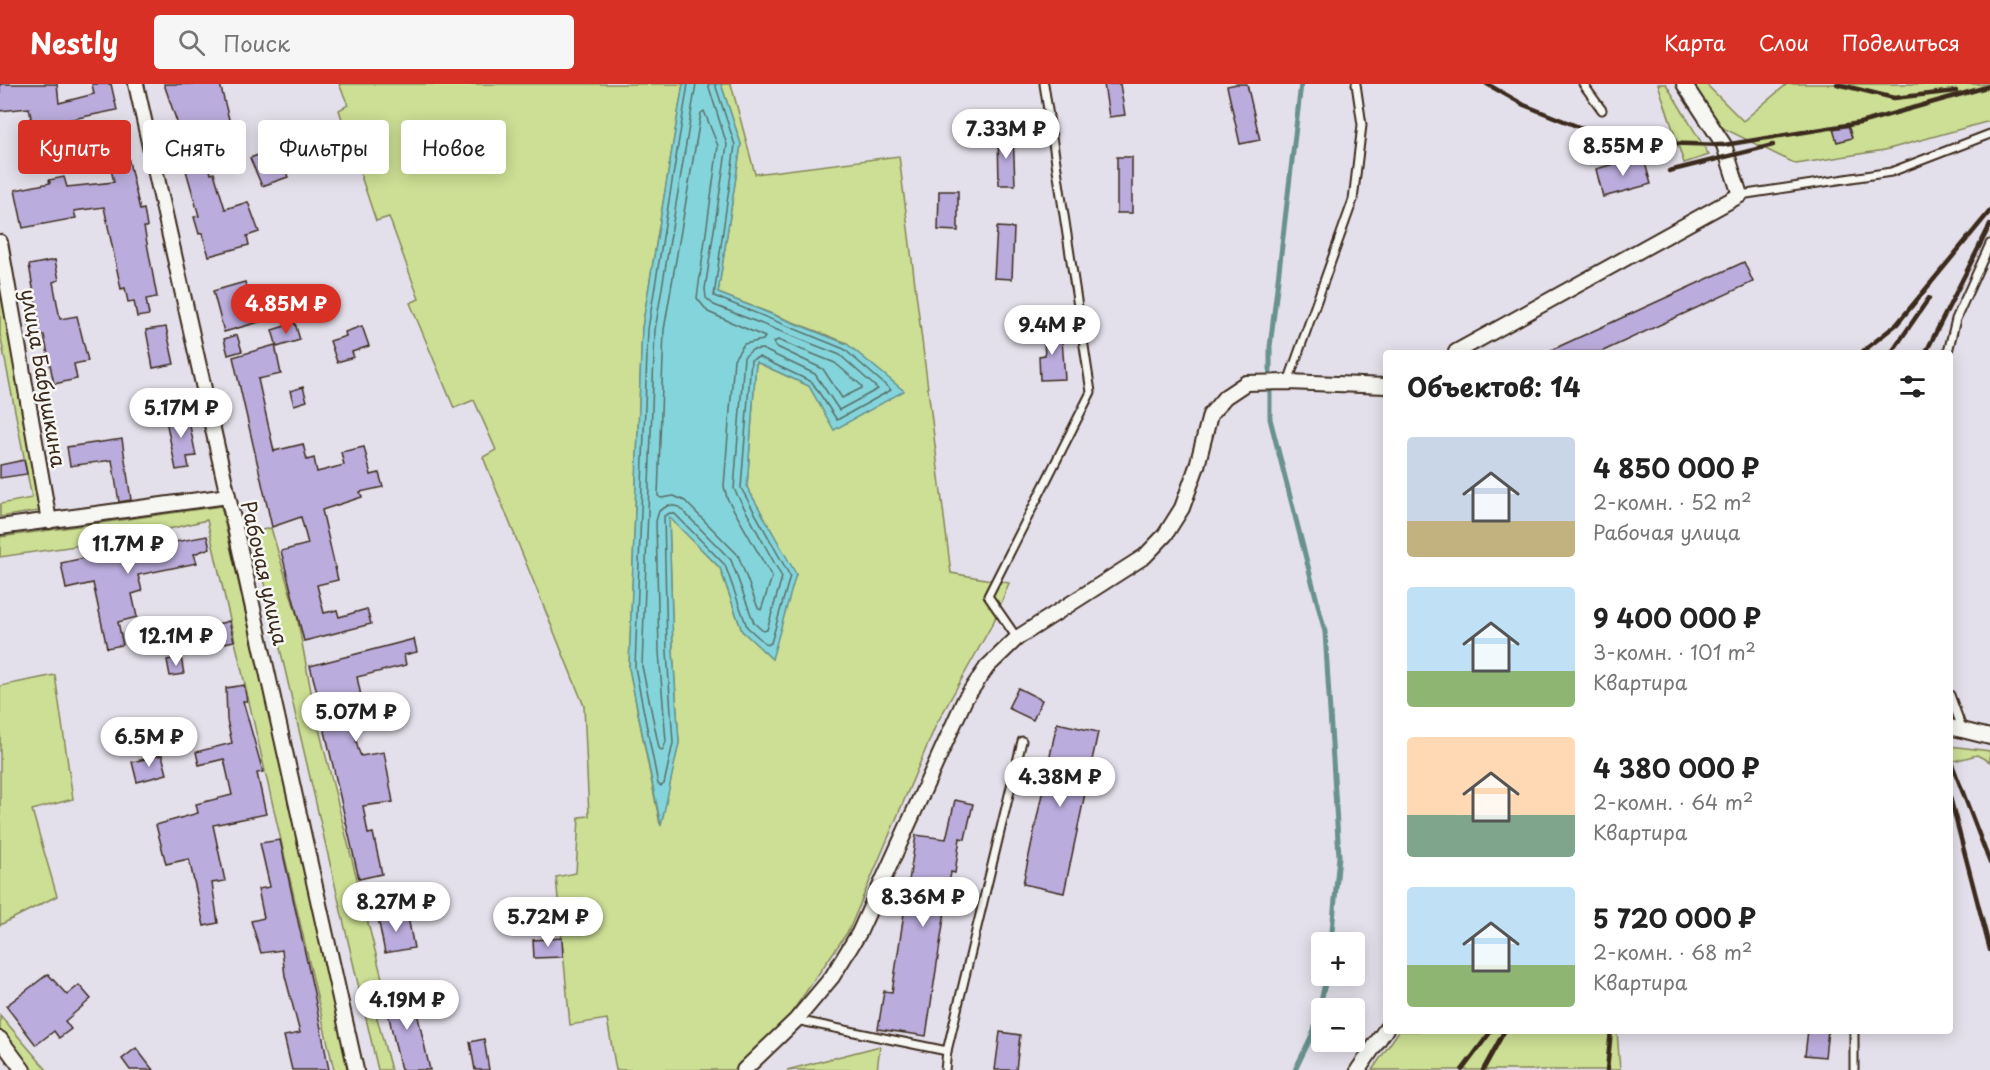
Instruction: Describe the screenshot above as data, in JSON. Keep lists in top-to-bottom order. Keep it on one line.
{"streets":{"street":["улица Бабушкина","Рабочая улица"]},"page":{"header":"Nestly","search":"Поиск","nav":["Карта","Слои","Поделиться"],"price":["7.33M ₽","8.55M ₽","4.85M ₽","9.4M ₽","5.17M ₽","11.7M ₽","12.1M ₽","5.07M ₽","6.5M ₽","4.38M ₽","8.36M ₽","8.27M ₽","5.72M ₽","4.19M ₽"],"chip":["Купить","Снять","Фильтры","Новое"],"heading":"Объектов: 14","list":[{"name":"4 850 000 ₽","note":"2-комн. · 52 m² · Рабочая улица"},{"name":"9 400 000 ₽","note":"3-комн. · 101 m² · Квартира"},{"name":"4 380 000 ₽","note":"2-комн. · 64 m² · Квартира"},{"name":"5 720 000 ₽","note":"2-комн. · 68 m² · Квартира"}],"map_buttons":["+","−"]}}
